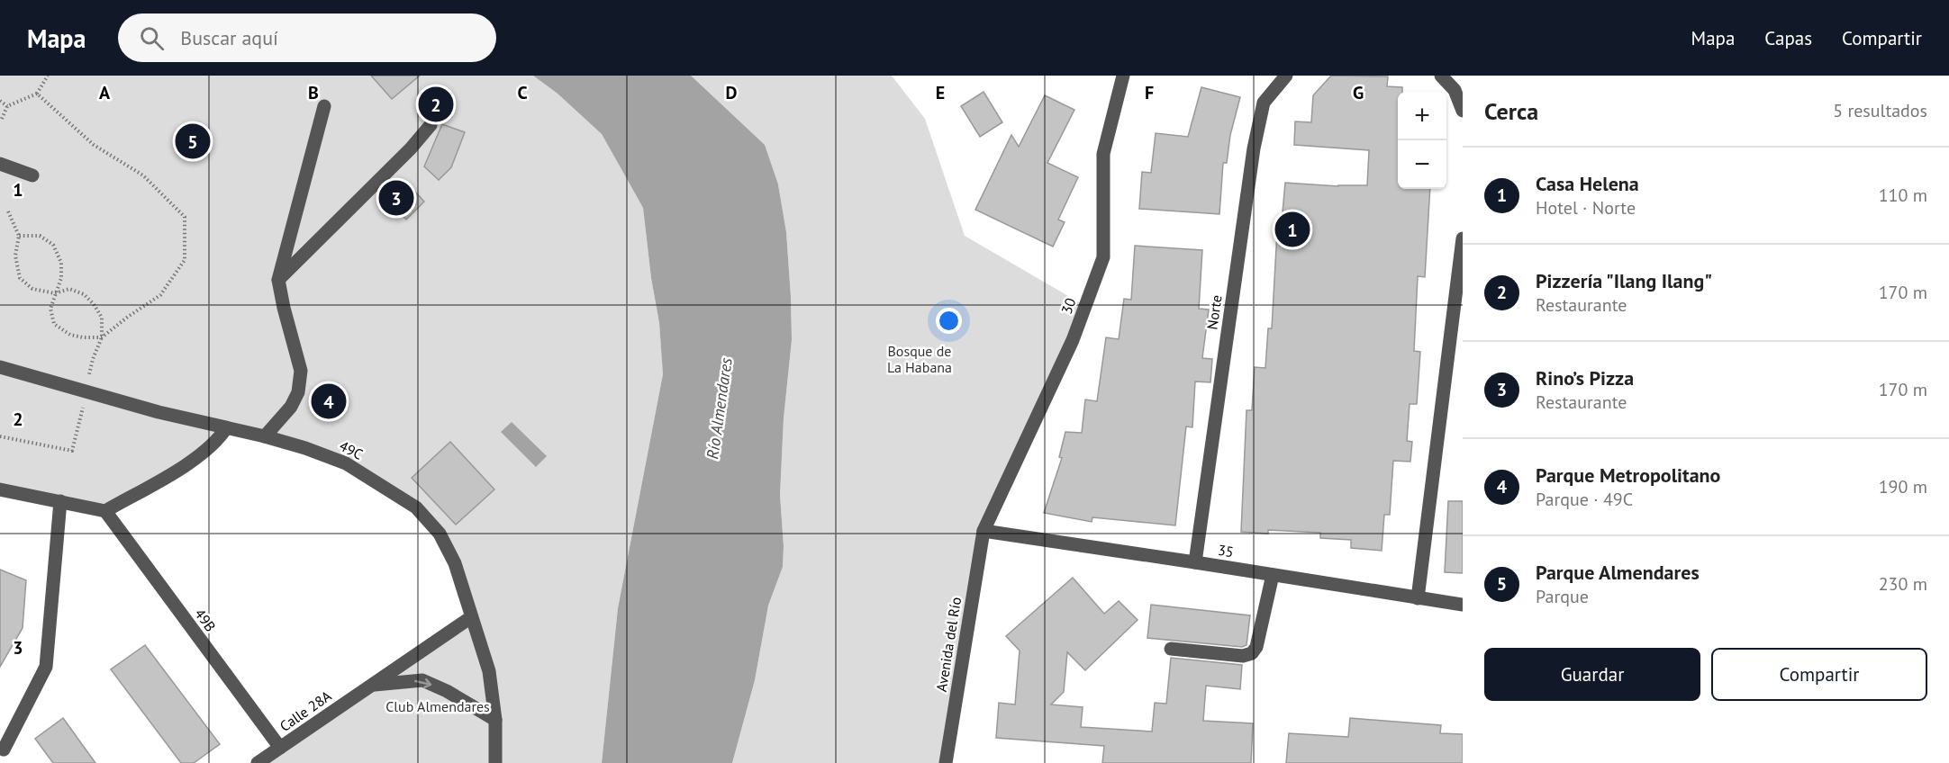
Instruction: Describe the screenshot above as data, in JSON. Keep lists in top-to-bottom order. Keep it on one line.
{"streets":{"street":["30","Norte","49C","35","49B","Avenida del Río","Calle 28A"]},"crossings":[["30","35"],["30","Avenida del Río"],["Norte","35"],["49C","Calle 28A"],["35","Avenida del Río"],["49B","Calle 28A"]],"water":["Río Almendares"],"parks":["Bosque de La Habana","Club Almendares"],"page":{"header":"Mapa","search":"Buscar aquí","nav":["Mapa","Capas","Compartir"],"heading":["Cerca","5 resultados"],"pins":["2","5","3","1","4"],"map_buttons":["+","−"],"list":[{"mark":"1","name":"Casa Helena","note":"Hotel · Norte","value":"110 m"},{"mark":"2","name":"Pizzería \"Ilang Ilang\"","note":"Restaurante","value":"170 m"},{"mark":"3","name":"Rino’s Pizza","note":"Restaurante","value":"170 m"},{"mark":"4","name":"Parque Metropolitano","note":"Parque · 49C","value":"190 m"},{"mark":"5","name":"Parque Almendares","note":"Parque","value":"230 m"}],"buttons":["Guardar","Compartir"]},"grid":{"columns":["A","B","C","D","E","F","G"],"rows":["1","2","3"]}}
